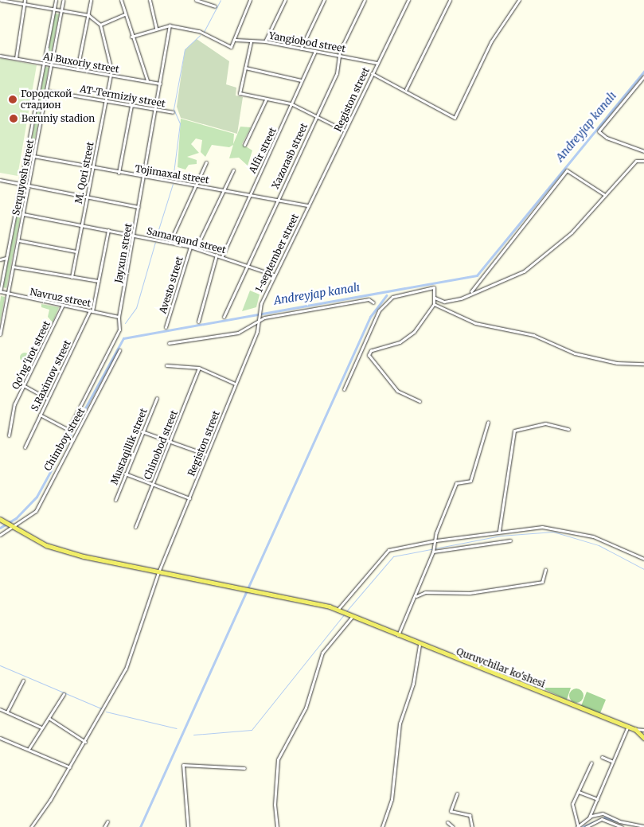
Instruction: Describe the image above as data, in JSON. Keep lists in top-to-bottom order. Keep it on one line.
{"streets":{"main road":["Quruvchilar ko'shesi"],"street":["Yangiobod street","Al Buxoriy street","AT-Termiziy street","Registon street","Alfir street","Xazorasb street","M. Qori street","Tojimaxal street","Serquyosh street","Samarqand street","Jayxun street","1-september street","Avesto street","Navruz street","Qo'ng'irot street","S.Raximov street","Chimboy street","Chinobod street","Mustaqillik street"]},"crossings":[["Yangiobod street","Registon street"],["Yangiobod street","Alfir street"],["Yangiobod street","Xazorasb street"],["Al Buxoriy street","M. Qori street"],["Al Buxoriy street","Serquyosh street"],["Al Buxoriy street","Jayxun street"],["AT-Termiziy street","M. Qori street"],["AT-Termiziy street","Serquyosh street"],["AT-Termiziy street","Jayxun street"],["Registon street","Tojimaxal street"],["Registon street","1-september street"],["Registon street","Quruvchilar ko'shesi"],["Alfir street","Tojimaxal street"],["Alfir street","Samarqand street"],["Xazorasb street","Tojimaxal street"],["Xazorasb street","Samarqand street"],["M. Qori street","Tojimaxal street"],["M. Qori street","Samarqand street"],["Tojimaxal street","Serquyosh street"],["Tojimaxal street","Jayxun street"],["Tojimaxal street","1-september street"],["Tojimaxal street","Avesto street"],["Serquyosh street","Samarqand street"],["Serquyosh street","Navruz street"],["Samarqand street","Jayxun street"],["Samarqand street","1-september street"],["Samarqand street","Avesto street"],["Samarqand street","S.Raximov street"],["Jayxun street","Navruz street"],["Navruz street","Qo'ng'irot street"],["Navruz street","S.Raximov street"],["Chimboy street","Quruvchilar ko'shesi"]],"water":["Andreyjap kanalı"],"places":["Городской стадион","Beruniy stadion"]}
